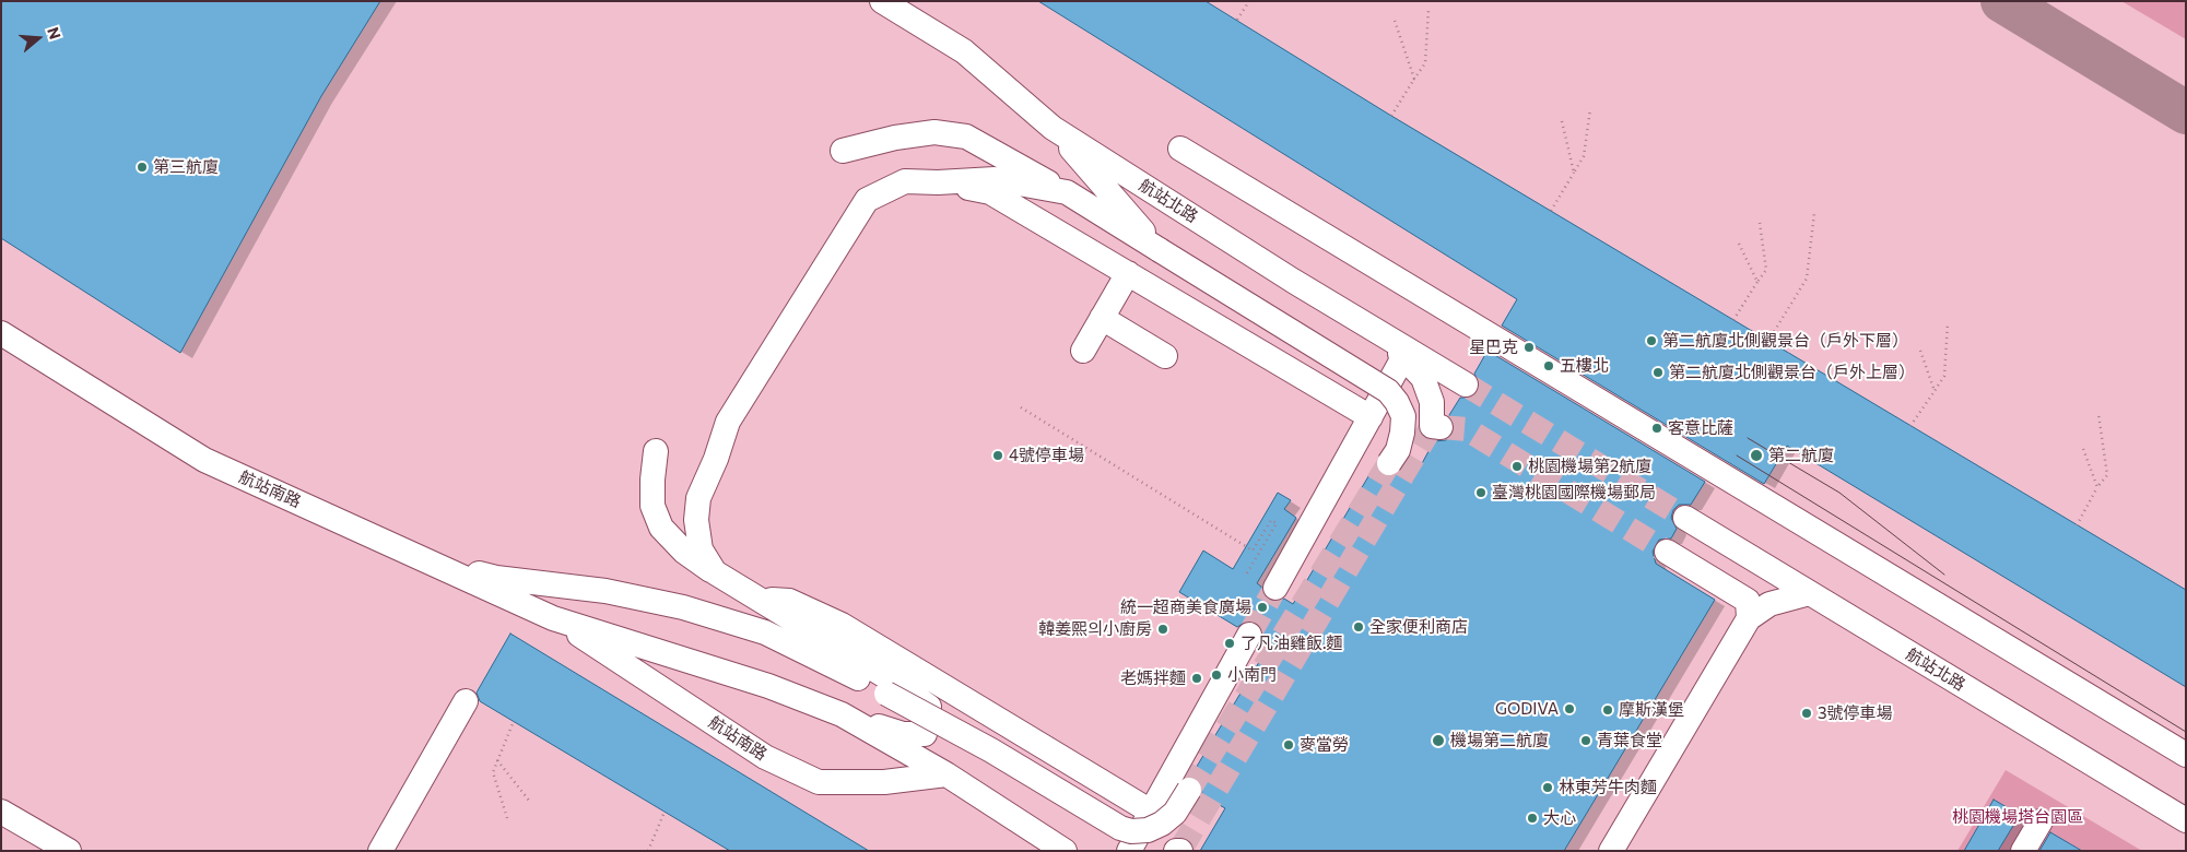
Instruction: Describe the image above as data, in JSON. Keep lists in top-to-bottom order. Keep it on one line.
{"streets":{"street":["航站北路","航站南路"]},"parks":["桃園機場塔台園區"],"places":["第三航廈","第二航廈北側觀景台（戶外下層）","星巴克","五樓北","第二航廈北側觀景台（戶外上層）","客意比薩","4號停車場","第二航廈","桃園機場第2航廈","臺灣桃園國際機場郵局","統一超商美食廣場","全家便利商店","韓姜熙의小廚房","了凡油雞飯.麵","小南門","老媽拌麵","GODIVA","摩斯漢堡","3號停車場","機場第二航廈","青葉食堂","麥當勞","林東芳牛肉麵","大心"],"north":"right"}
